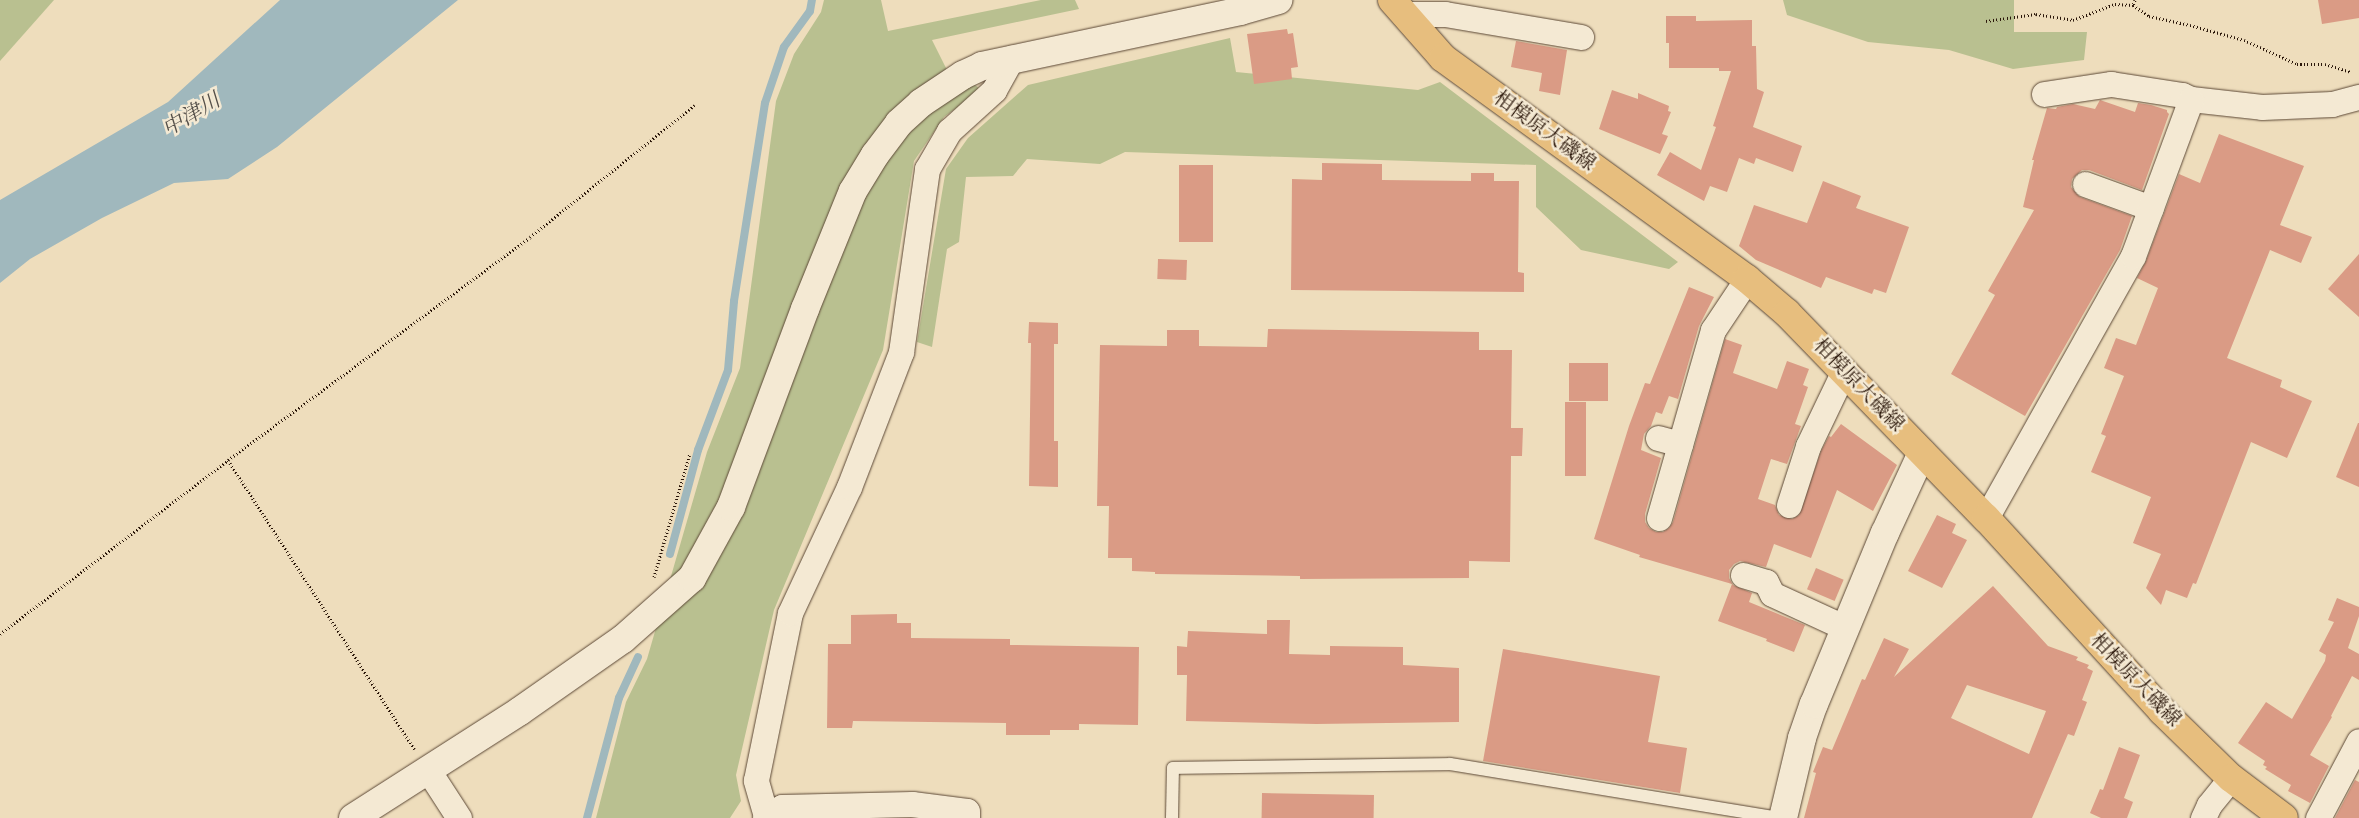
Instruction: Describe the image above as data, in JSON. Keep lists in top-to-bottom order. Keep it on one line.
{"streets":{"main road":["相模原大磯線"]},"water":["中津川"]}
